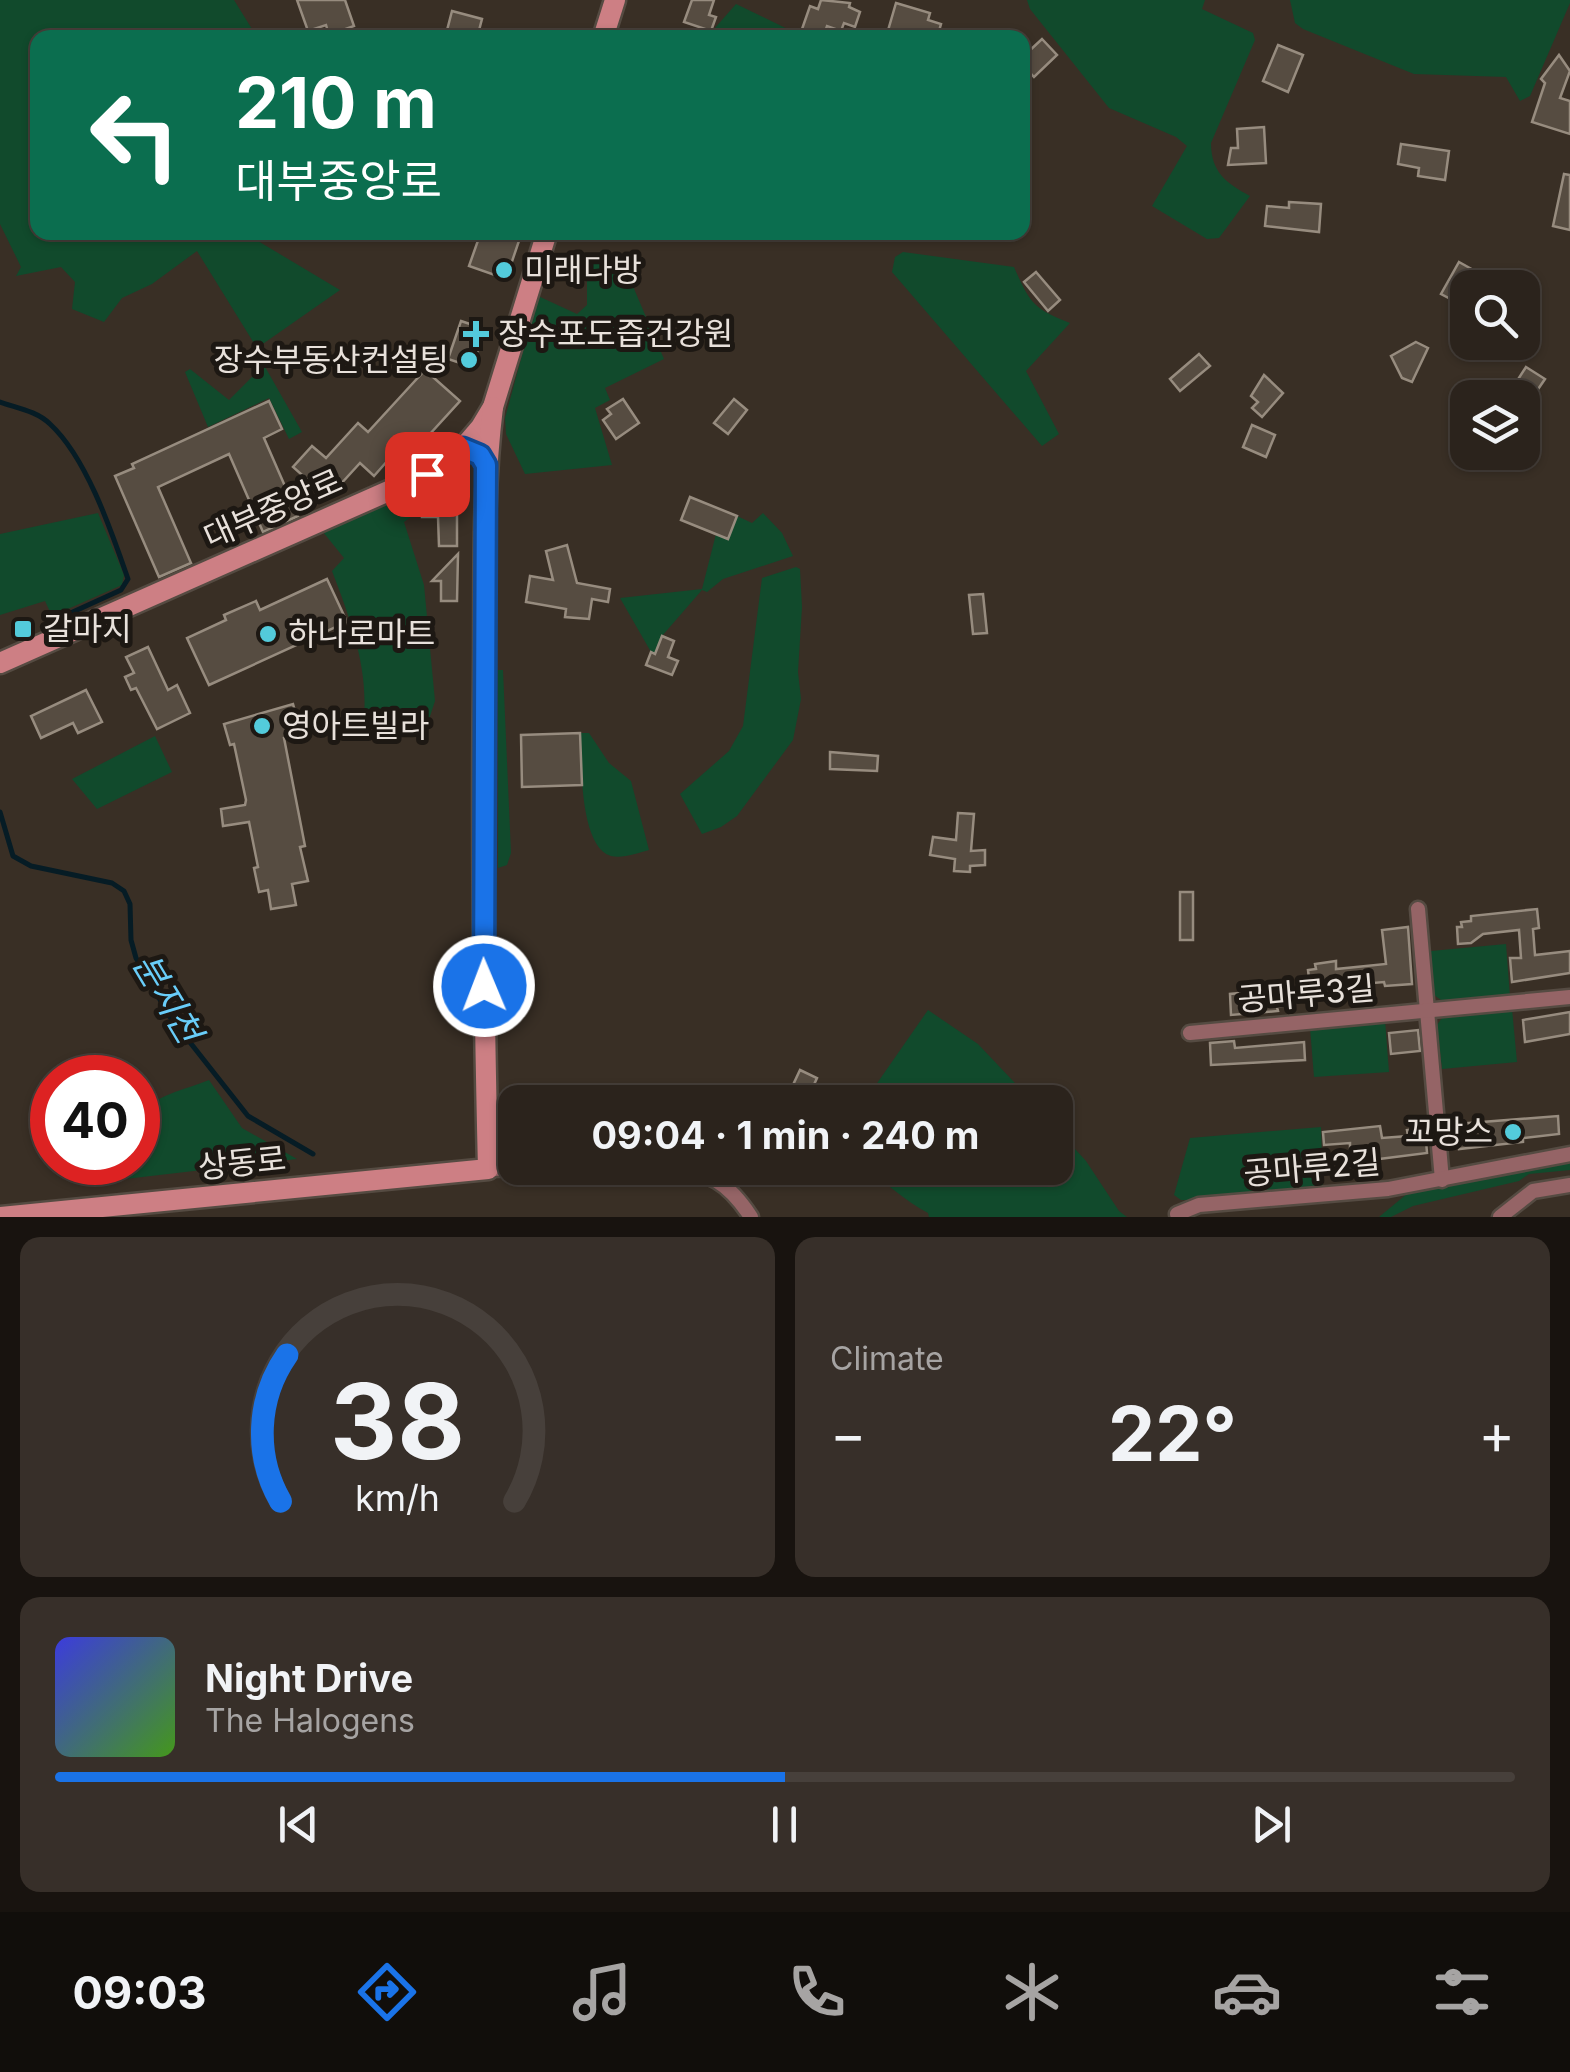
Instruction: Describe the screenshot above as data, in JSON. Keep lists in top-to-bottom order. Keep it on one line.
{"streets":{"street":["대부중앙로","공마루3길","상동로","공마루2길"]},"water":["분지천"],"places":{"other":["미래다방","장수부동산컨설팅","하나로마트","영아트빌라","꼬망스"],"health":["장수포도즙건강원"],"transit":["갈마지"]},"page":{"turn":["210 m","대부중앙로"],"limit":"40","trip":"09:04 · 1 min · 240 m","tile":"Climate","heat":["−","22°","+"],"song":["Night Drive","The Halogens"],"tabs":"09:03","gauge":["38","km/h"]}}
